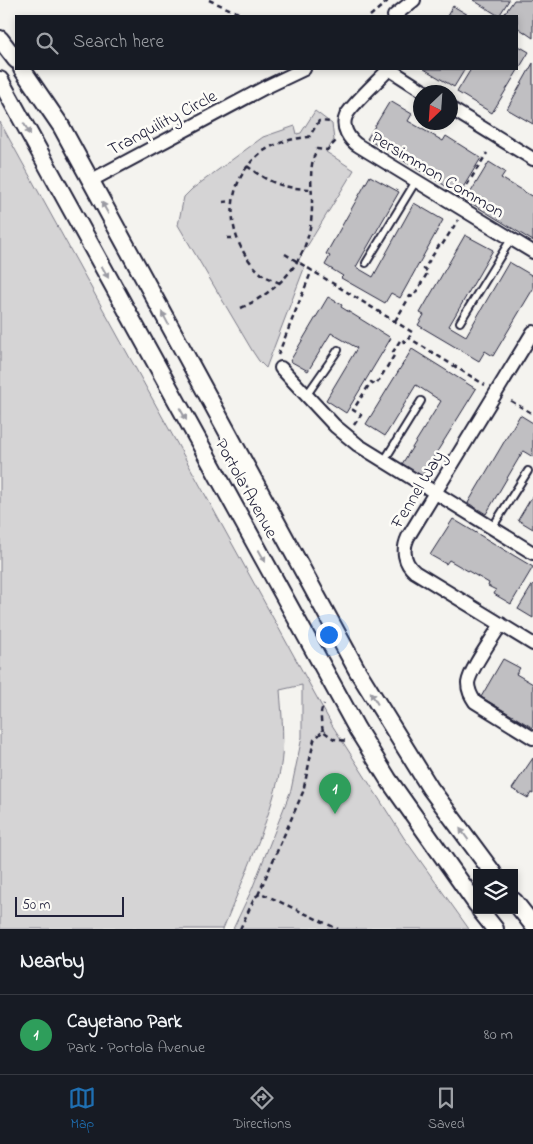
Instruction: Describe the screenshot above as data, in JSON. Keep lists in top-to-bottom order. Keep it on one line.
{"streets":{"main road":["Portola Avenue"],"street":["Tranquility Circle","Persimmon Common","Fennel Way"]},"crossings":[["Tranquility Circle","Portola Avenue"]],"scale_bar":"50 m","north":"bottom left","page":{"search":"Search here","pins":"1","scale":"50 m","heading":"Nearby","list":[{"mark":"1","name":"Cayetano Park","note":"Park · Portola Avenue","value":"80 m"}],"nav":["Map","Directions","Saved"]}}
